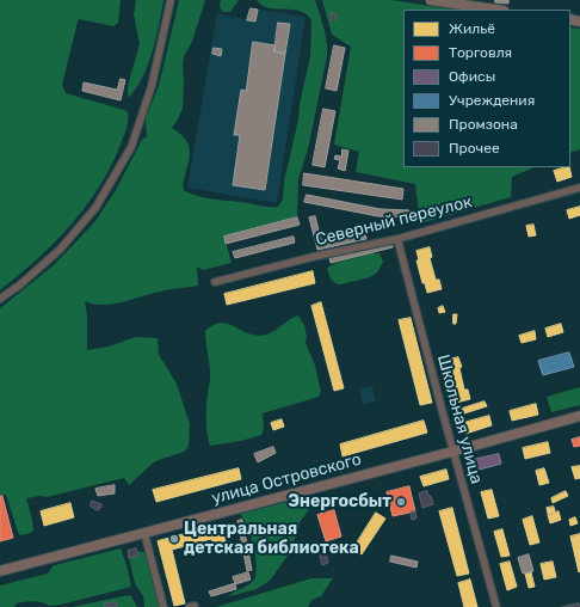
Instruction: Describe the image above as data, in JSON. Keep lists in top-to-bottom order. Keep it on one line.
{"streets":{"main road":["улица Островского"],"street":["Северный переулок","Школьная улица"]},"crossings":[["Северный переулок","Школьная улица"],["Школьная улица","улица Островского"]],"places":["Энергосбыт","Центральная детская библиотека"],"legend":["Жильё","Торговля","Офисы","Учреждения","Промзона","Прочее"]}
